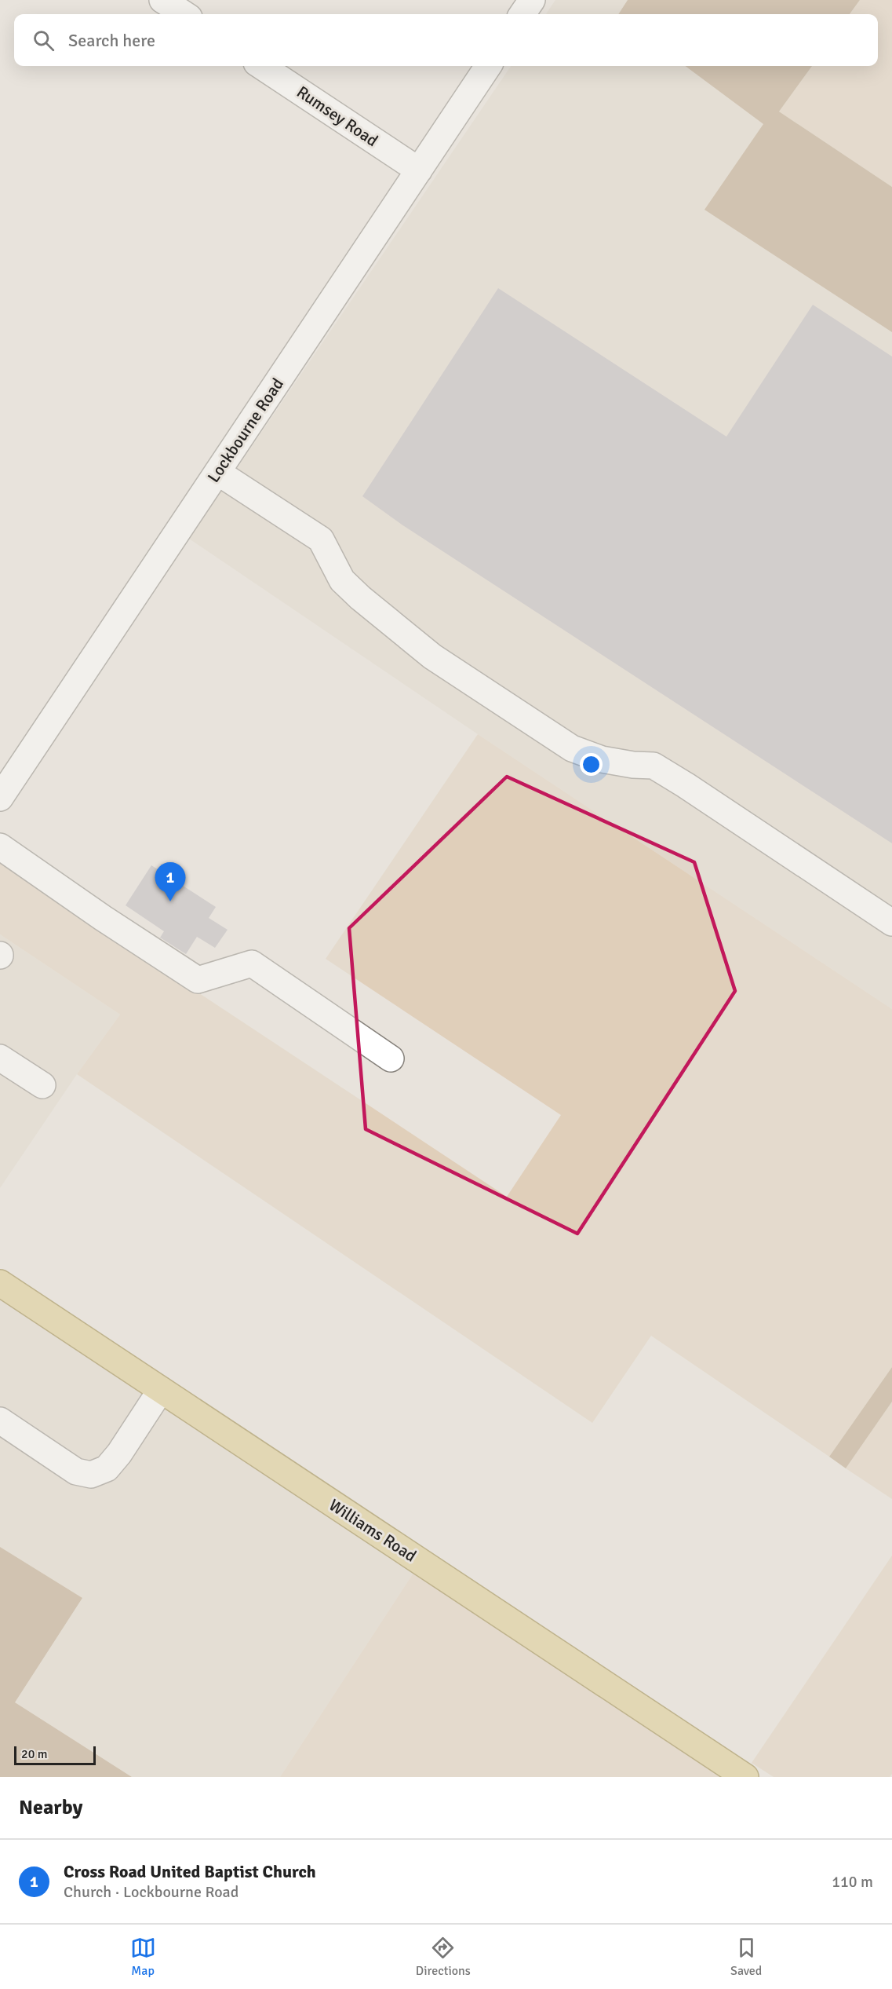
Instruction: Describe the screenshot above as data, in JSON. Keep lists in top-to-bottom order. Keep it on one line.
{"streets":{"main road":["Williams Road"],"street":["Rumsey Road","Lockbourne Road"]},"crossings":[["Rumsey Road","Lockbourne Road"]],"scale_bar":"20 m","page":{"search":"Search here","pins":"1","scale":"20 m","heading":"Nearby","list":[{"mark":"1","name":"Cross Road United Baptist Church","note":"Church · Lockbourne Road","value":"110 m"}],"nav":["Map","Directions","Saved"]}}
